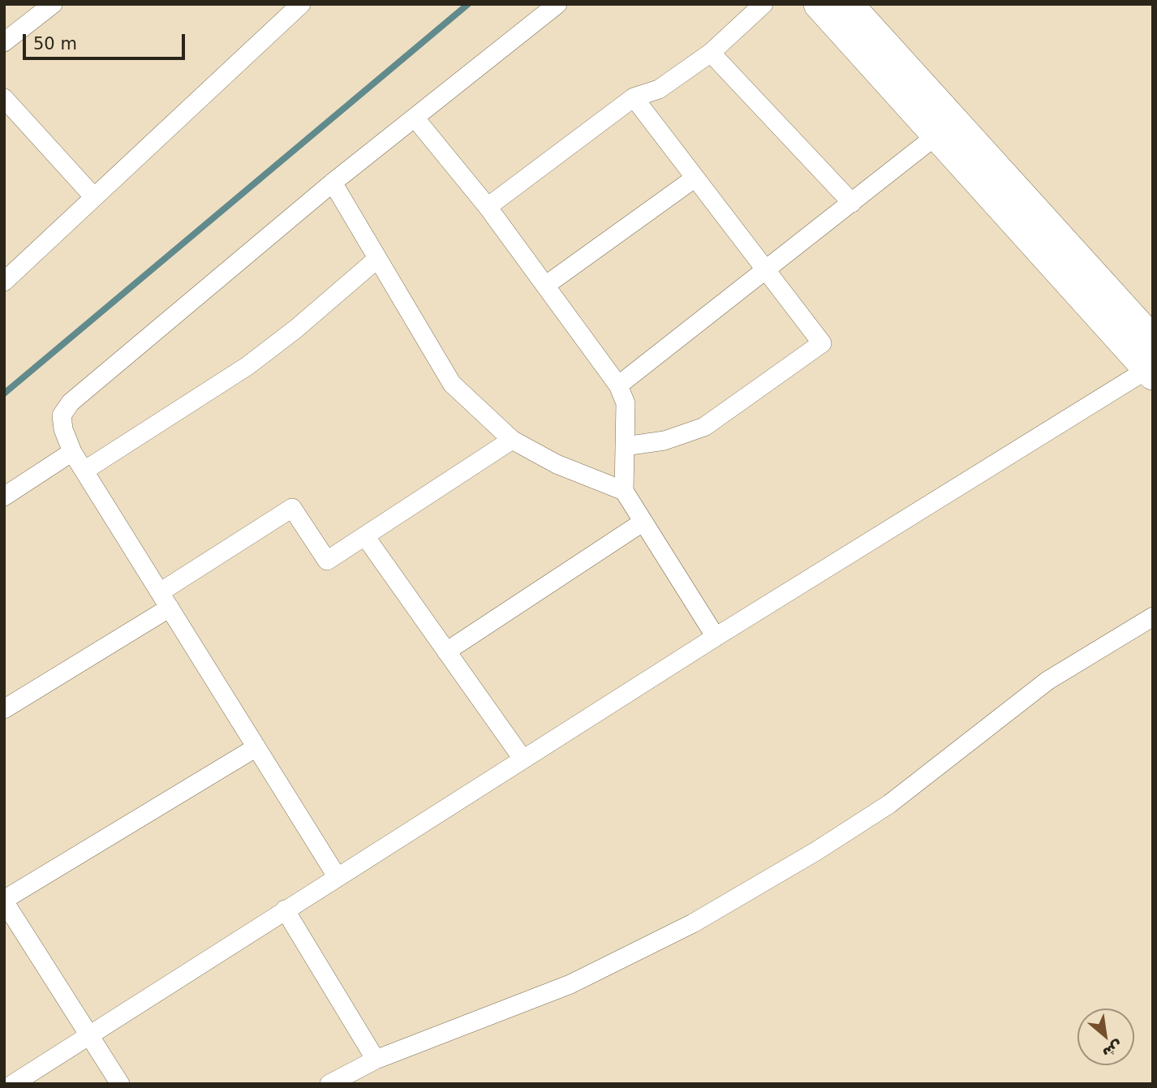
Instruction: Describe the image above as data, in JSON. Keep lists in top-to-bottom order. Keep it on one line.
{"scale_bar":"50 m","north":"bottom right"}
